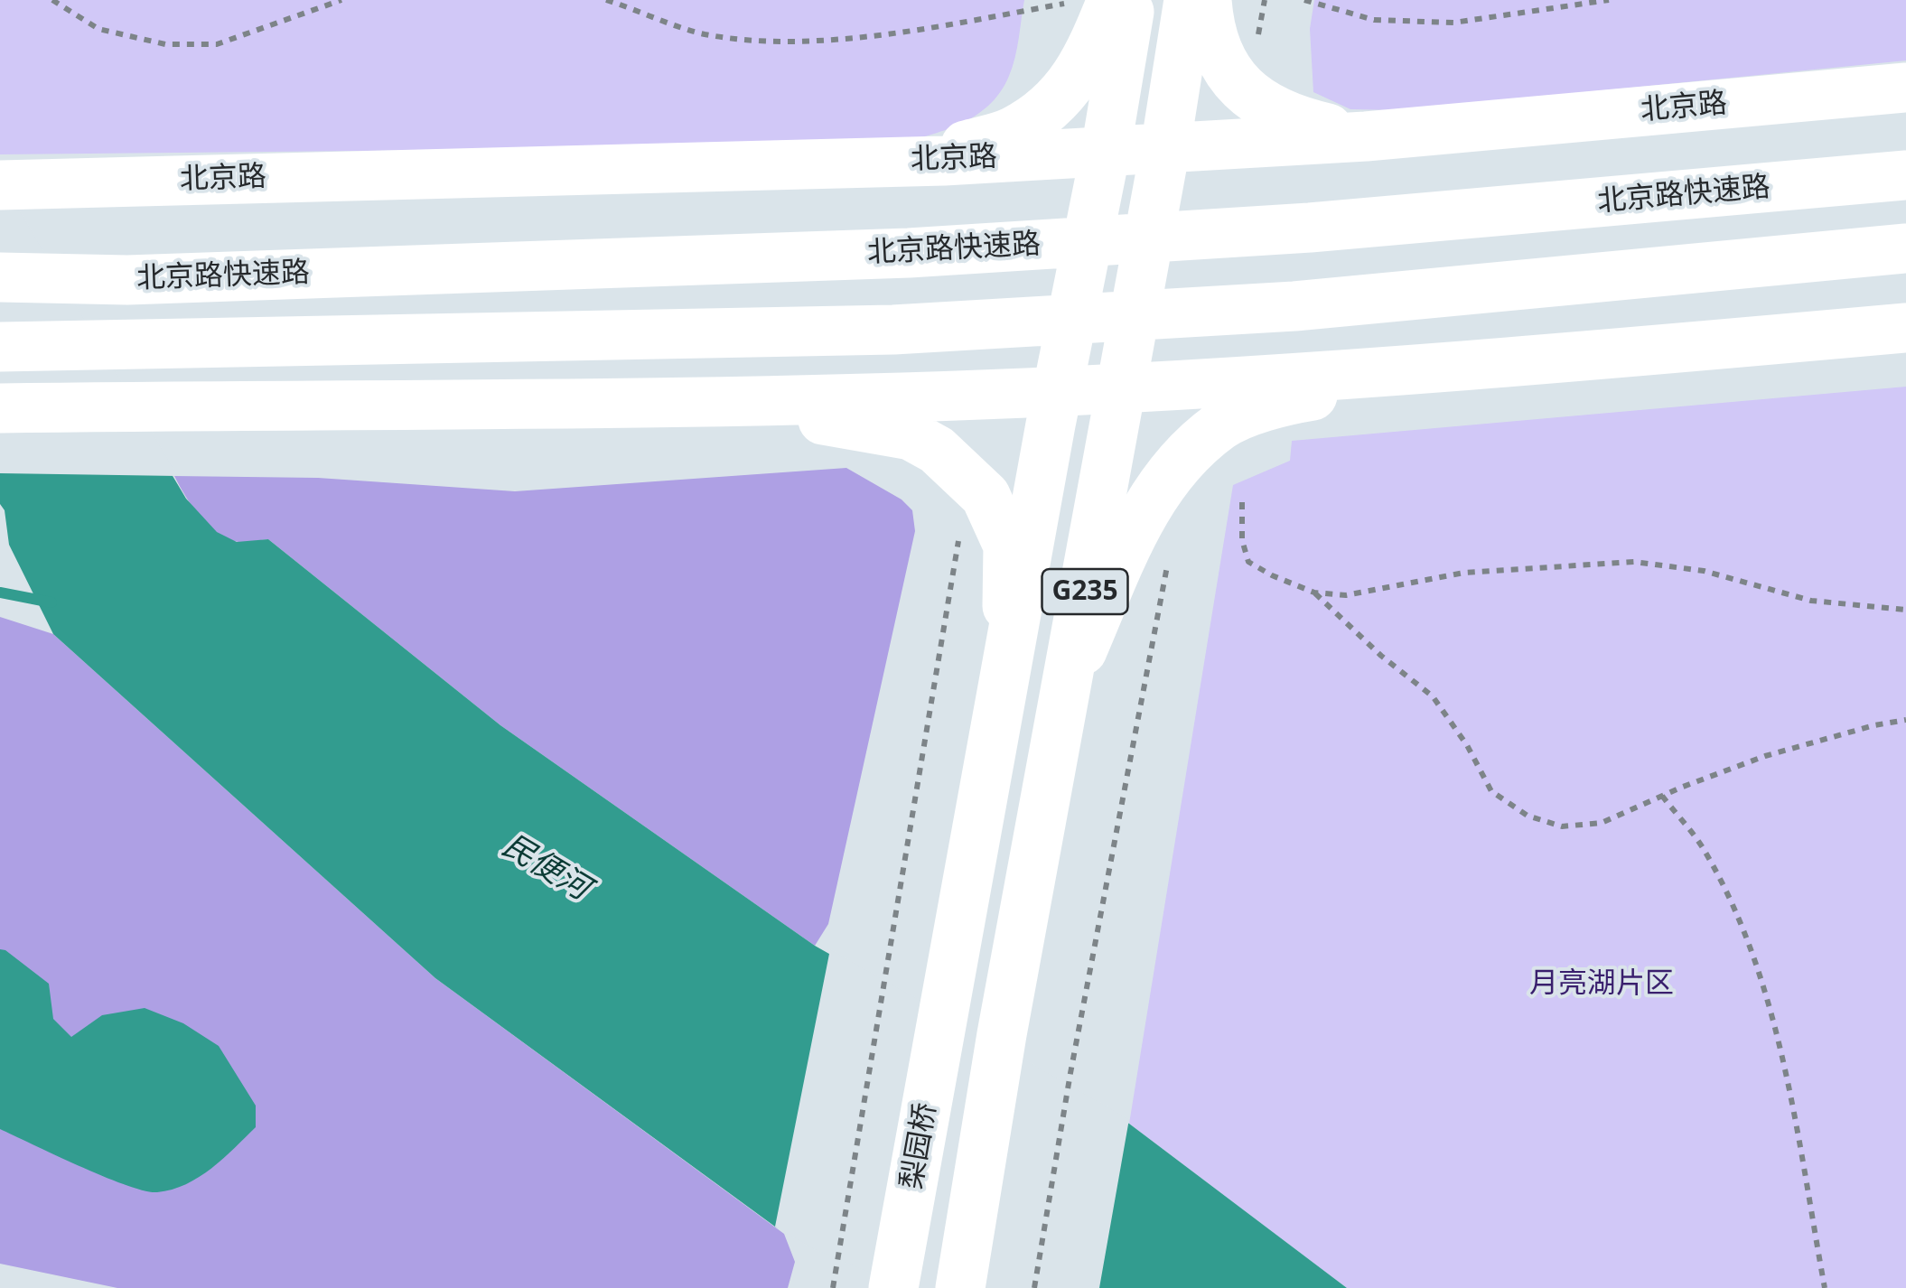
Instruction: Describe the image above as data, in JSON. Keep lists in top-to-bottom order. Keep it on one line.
{"streets":{"main road":["北京路","北京路快速路","G235","梨园桥"]},"crossings":[["北京路","G235"],["G235","梨园桥"]],"water":["民便河"],"parks":["月亮湖片区"]}
